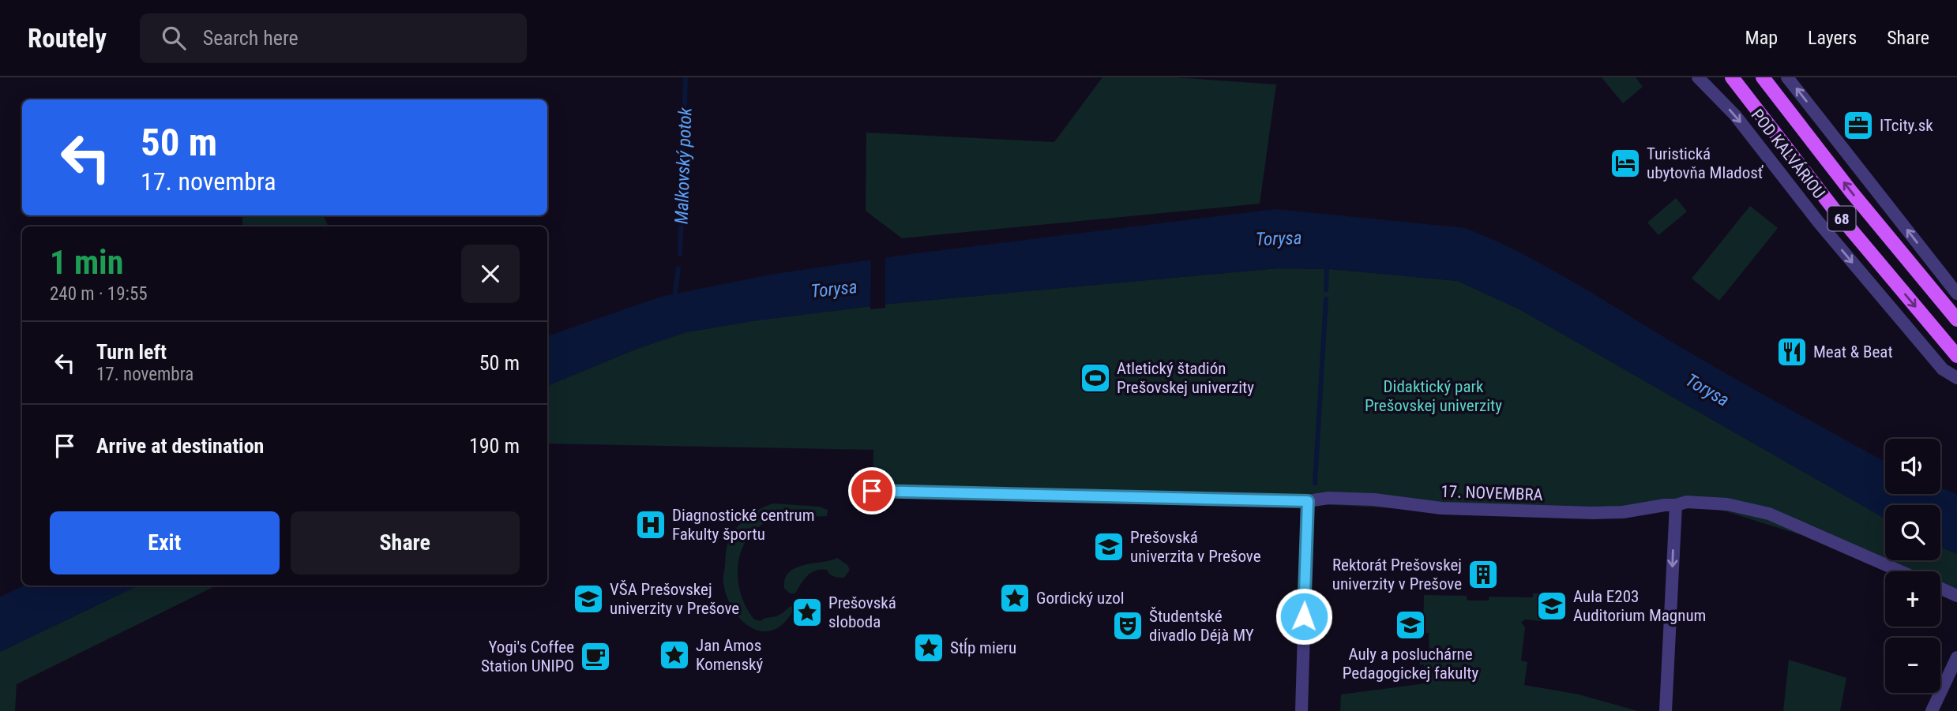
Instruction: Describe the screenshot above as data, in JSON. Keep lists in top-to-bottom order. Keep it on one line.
{"streets":{"main road":["POD KALVÁRIOU","68"],"street":["17. NOVEMBRA"]},"water":["Malkovský potok","Torysa"],"parks":["Didaktický park Prešovskej univerzity"],"places":{"office":["ITcity.sk"],"hotel":["Turistická ubytovňa Mladosť"],"restaurant":["Meat & Beat"],"sports":["Atletický štadión Prešovskej univerzity"],"hospital":["Diagnostické centrum Fakulty športu"],"school or university":["Prešovská univerzita v Prešove","VŠA Prešovskej univerzity v Prešove","Aula E203 Auditorium Magnum","Auly a posluchárne Pedagogickej fakulty"],"building":["Rektorát Prešovskej univerzity v Prešove"],"place":["Gordický uzol","Prešovská sloboda","Stĺp mieru","Jan Amos Komenský"],"theatre":["Študentské divadlo Déjà MY"],"cafe":["Yogi's Coffee Station UNIPO"]},"page":{"header":"Routely","search":"Search here","nav":["Map","Layers","Share"],"turn":["50 m","17. novembra"],"heading":["1 min","240 m · 19:55"],"list":[{"name":"Turn left","note":"17. novembra","value":"50 m"},{"name":"Arrive at destination","value":"190 m"}],"map_buttons":["+","−"],"buttons":["Exit","Share"]}}
